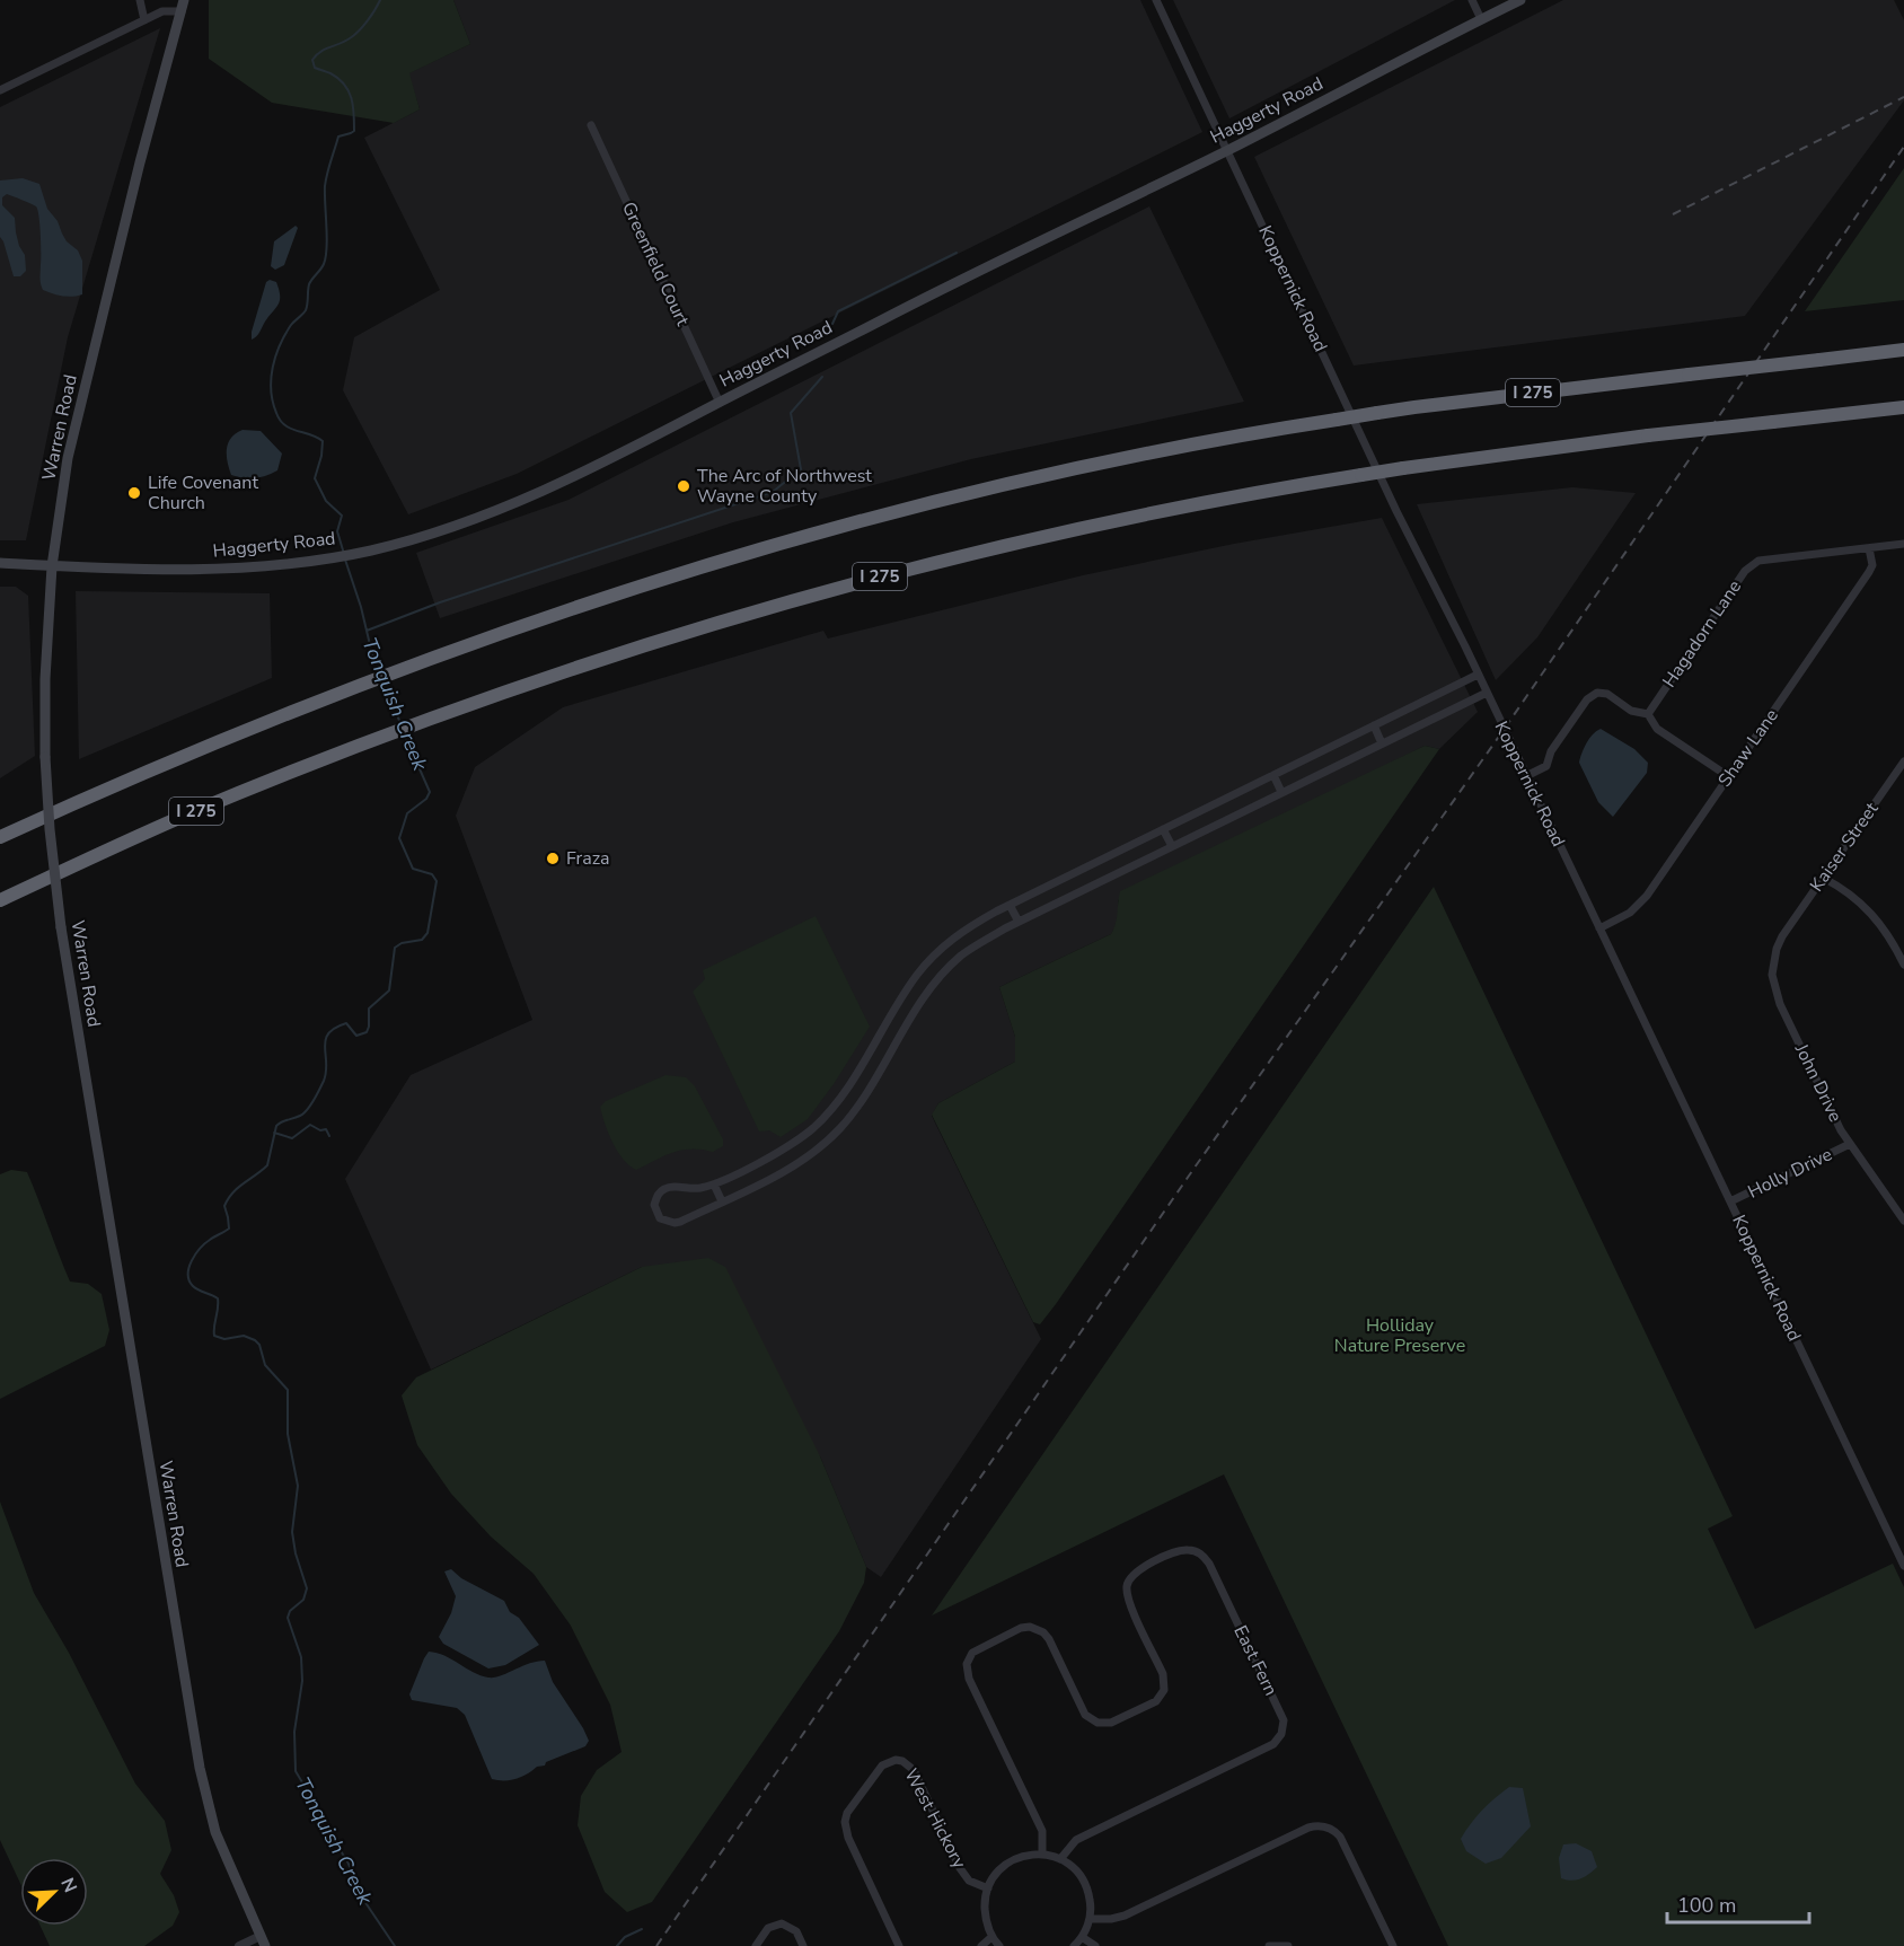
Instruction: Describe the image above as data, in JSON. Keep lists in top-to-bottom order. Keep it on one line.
{"streets":{"highway":["I 275"],"main road":["Haggerty Road","Warren Road"],"street":["Greenfield Court","Koppernick Road","Hagadorn Lane","Shaw Lane","Kaiser Street","John Drive","Holly Drive","East Fern","West Hickory"]},"crossings":[["Haggerty Road","Greenfield Court"],["Haggerty Road","Koppernick Road"],["Haggerty Road","Warren Road"],["Koppernick Road","Shaw Lane"],["Koppernick Road","Holly Drive"],["Hagadorn Lane","Shaw Lane"],["Kaiser Street","John Drive"],["John Drive","Holly Drive"]],"water":["Tonquish Creek"],"parks":["Holliday Nature Preserve"],"places":["The Arc of Northwest Wayne County","Life Covenant Church","Fraza"],"scale_bar":"100 m","north":"top right"}
